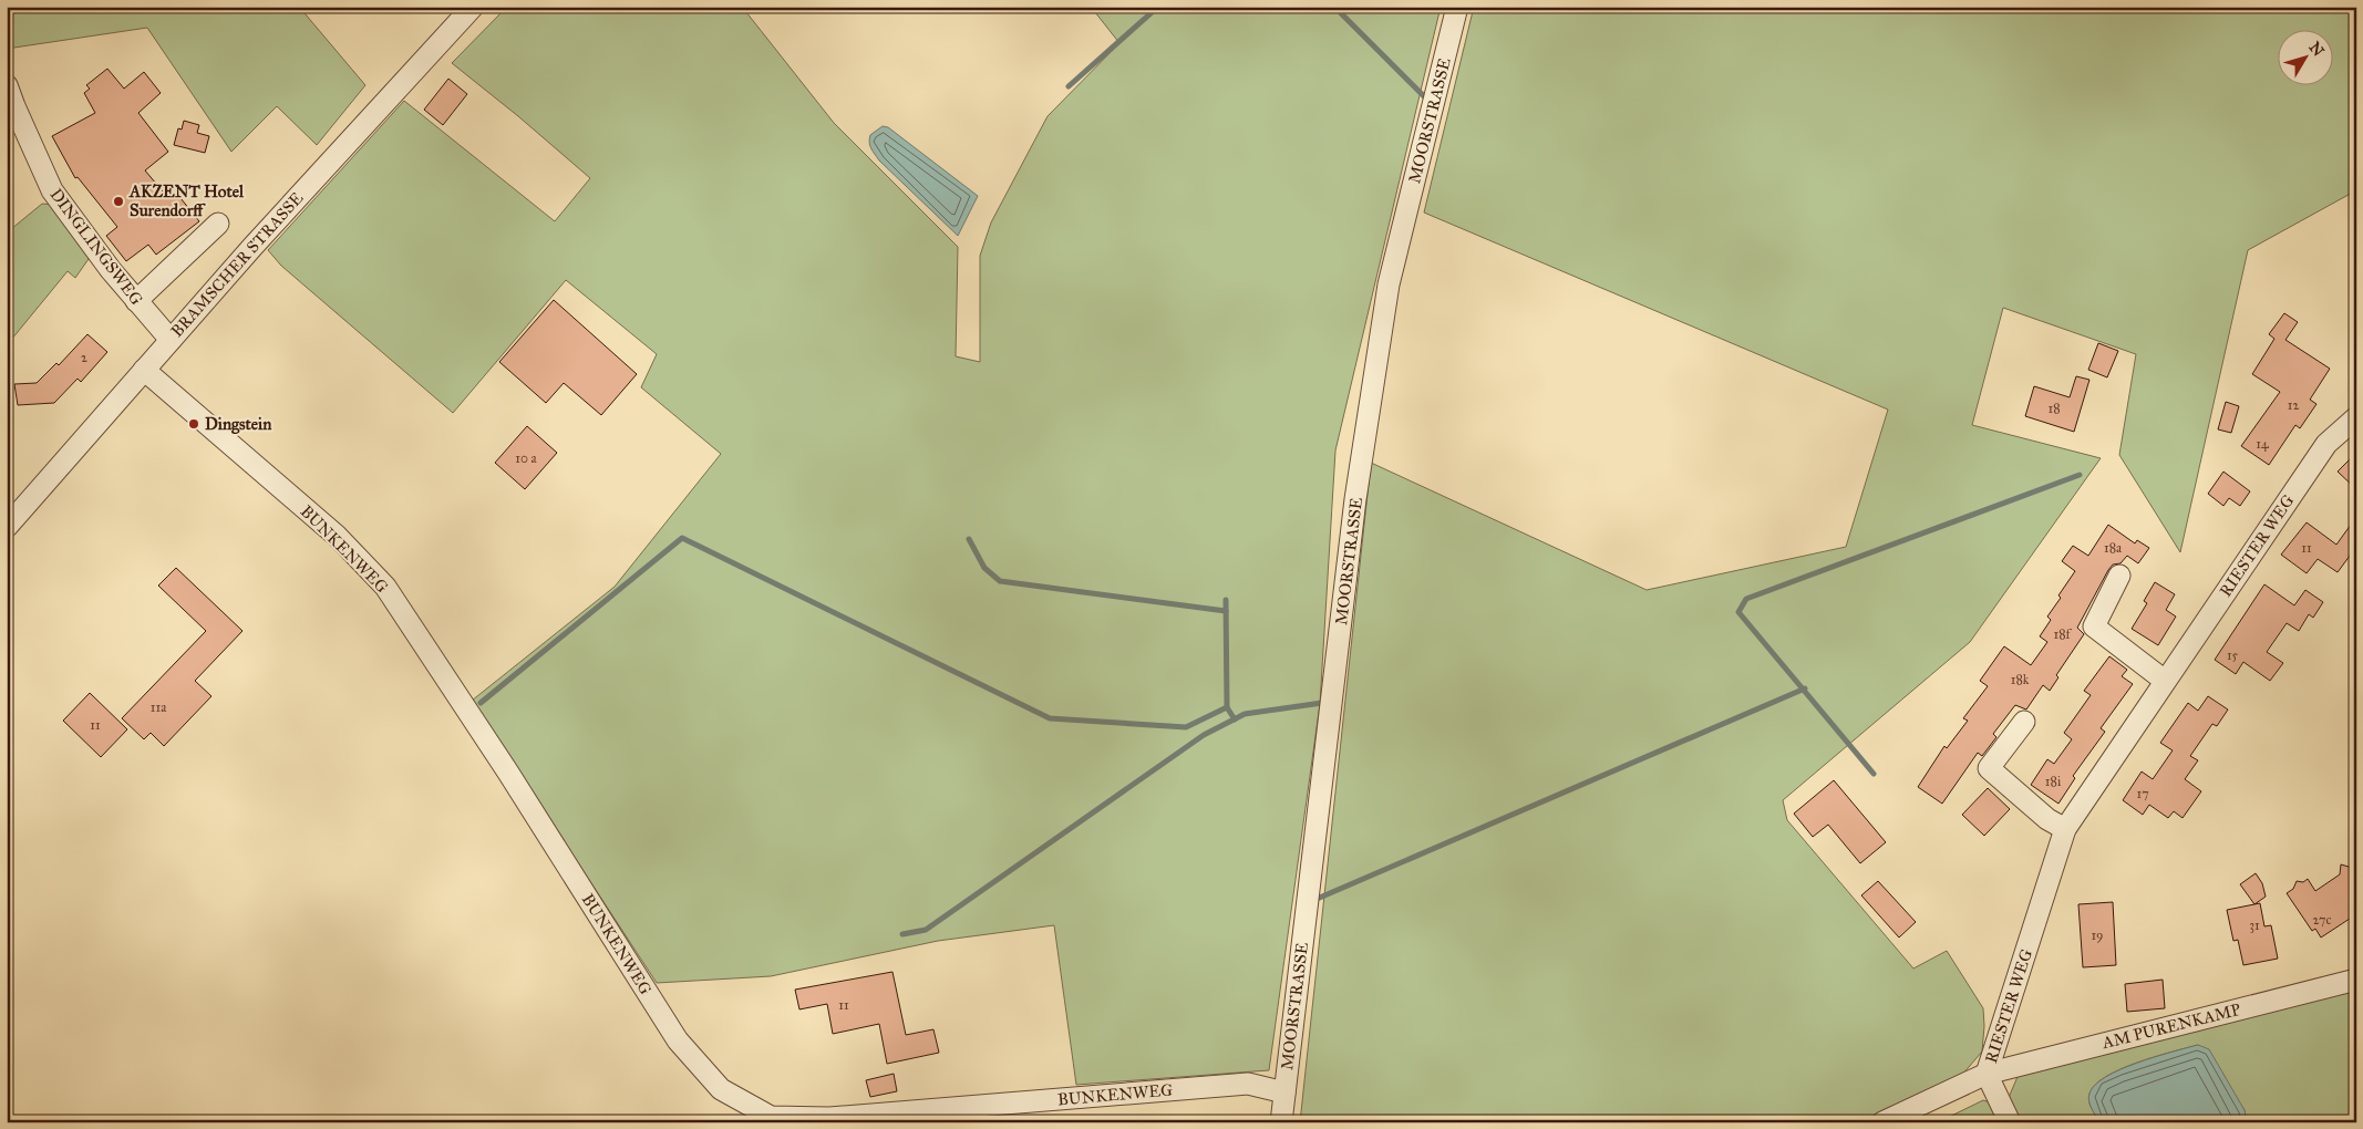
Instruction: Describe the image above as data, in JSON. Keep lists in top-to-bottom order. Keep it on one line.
{"streets":{"street":["MOORSTRASSE","DINGLINGSWEG","BRAMSCHER STRASSE","RIESTER WEG","BUNKENWEG","AM PURENKAMP"]},"crossings":[["MOORSTRASSE","BUNKENWEG"],["DINGLINGSWEG","BRAMSCHER STRASSE"],["BRAMSCHER STRASSE","BUNKENWEG"],["RIESTER WEG","AM PURENKAMP"]],"places":["AKZENT Hotel Surendorff","Dingstein"],"house_numbers":["2","12","18","14","10 a","18a","11","18f","15","18k","11a","11","18i","17","27c","31","19","11"],"north":"top right"}
